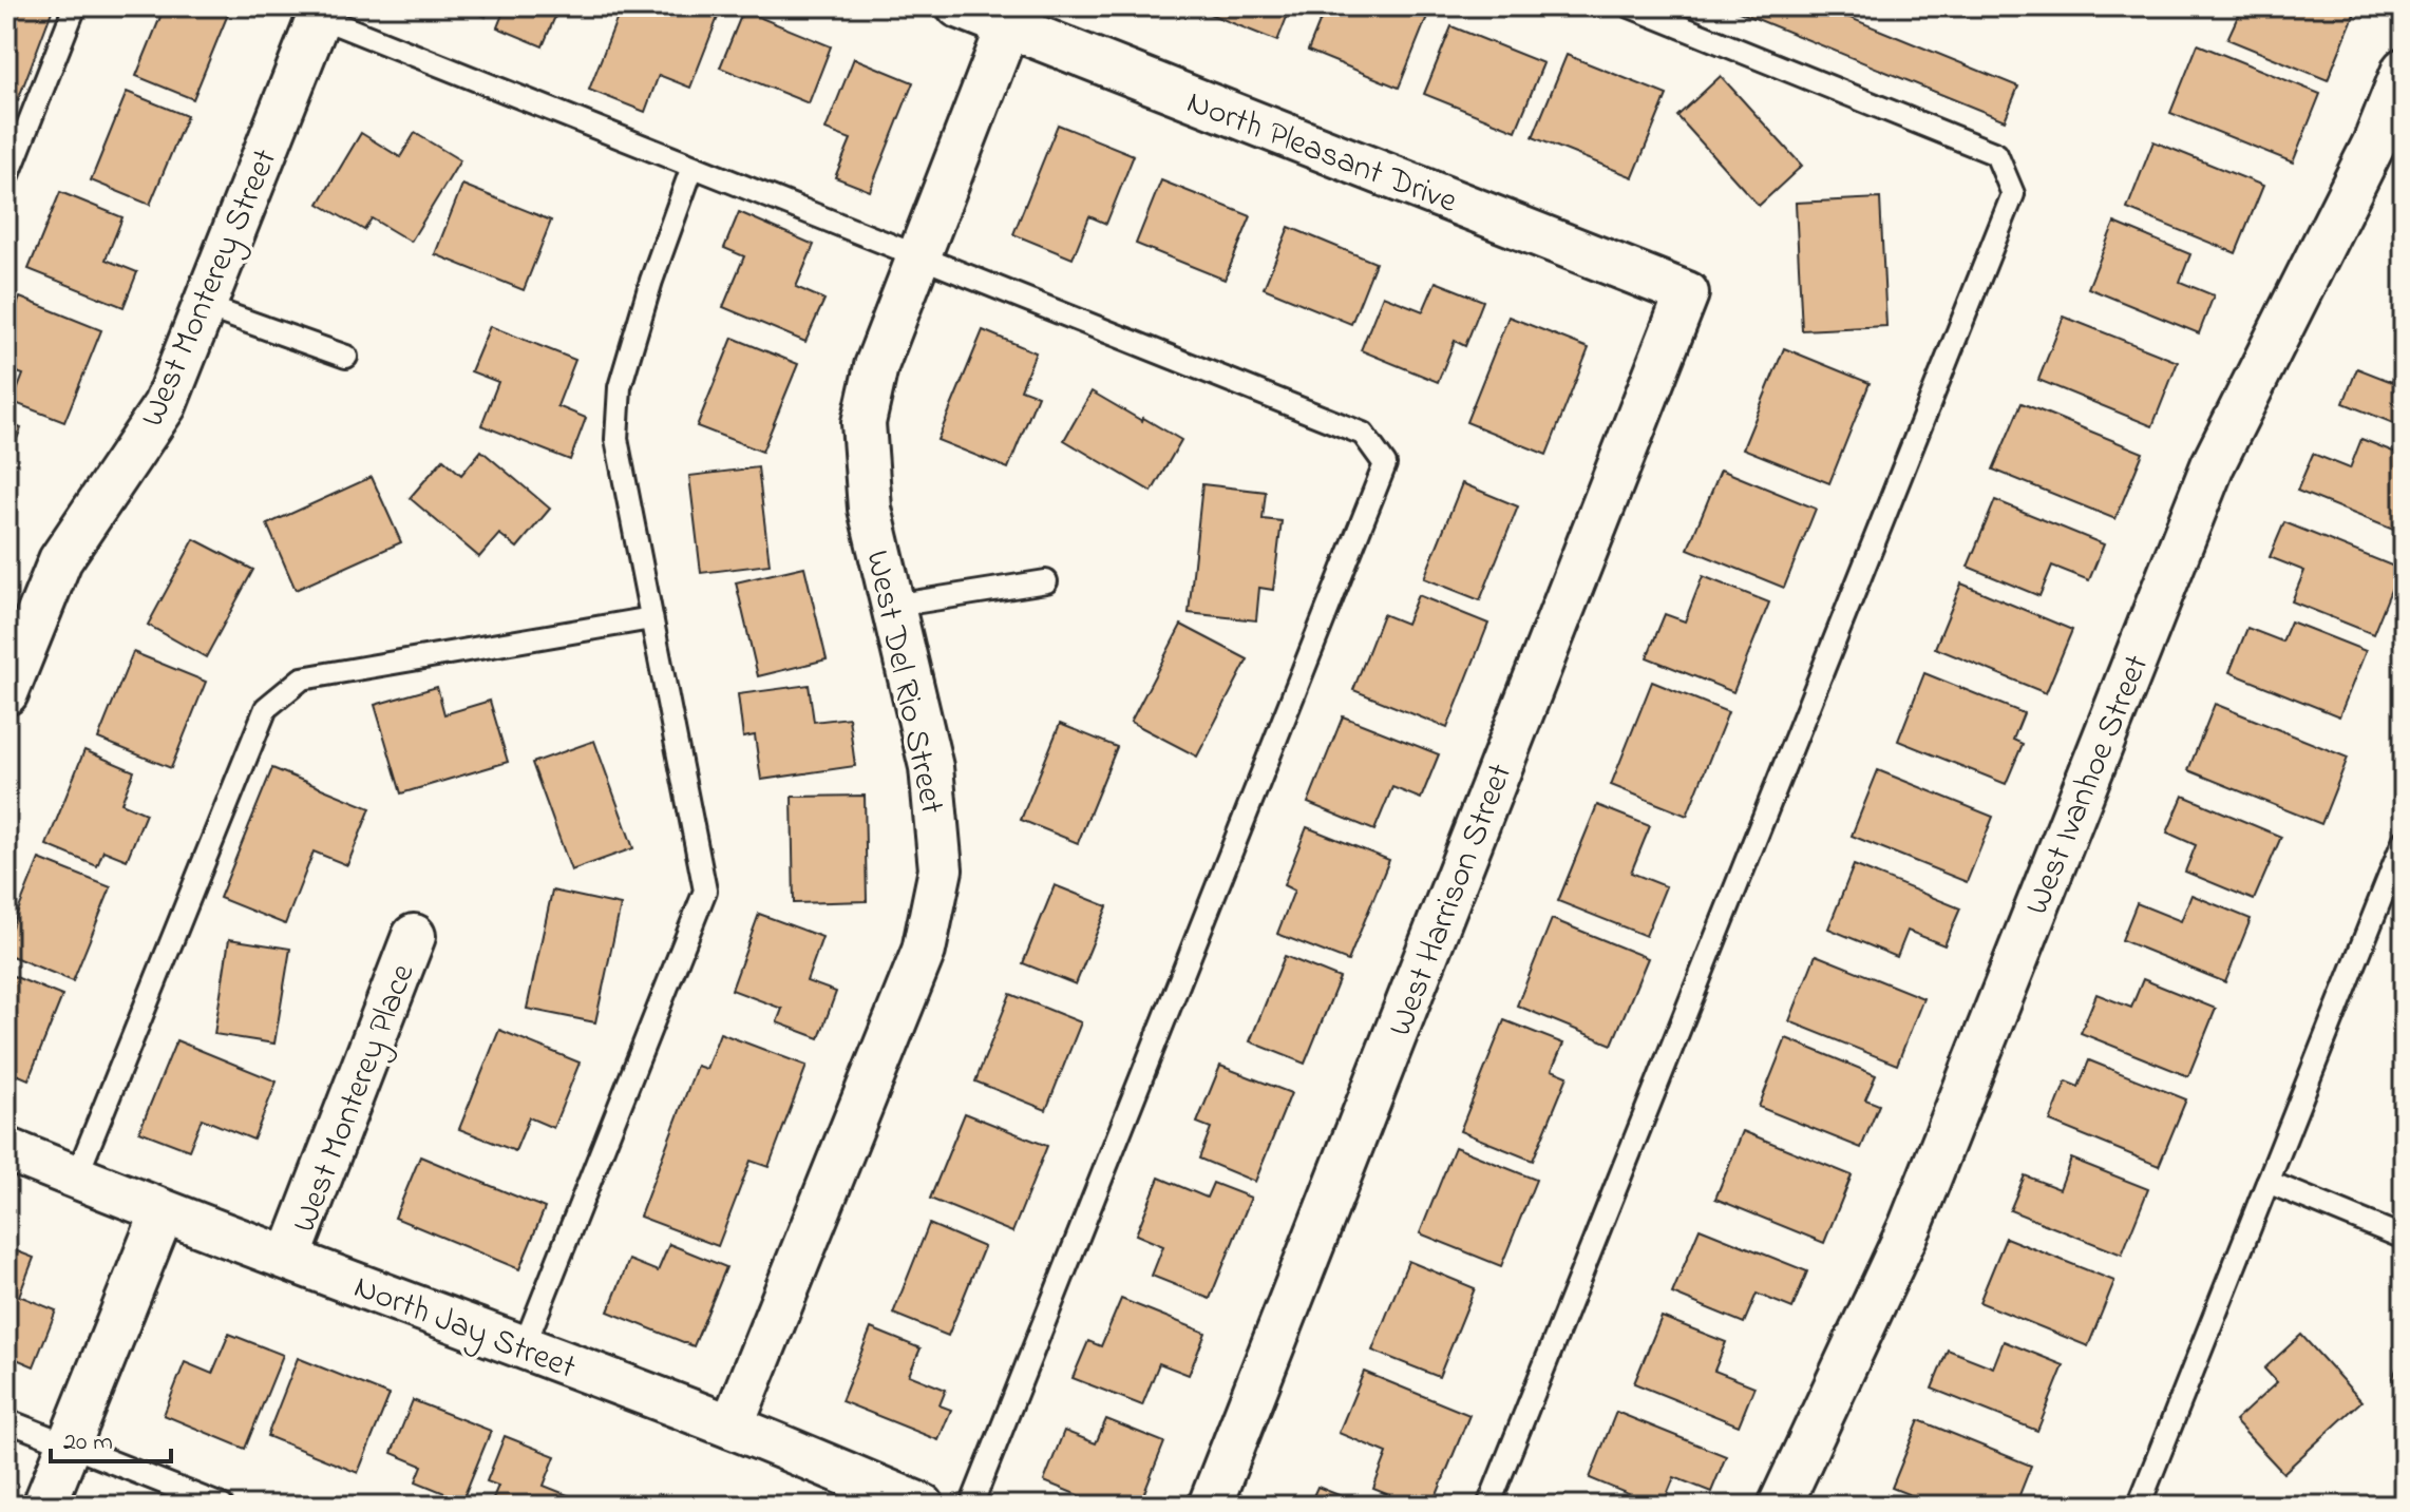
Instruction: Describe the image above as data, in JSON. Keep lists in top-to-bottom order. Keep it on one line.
{"streets":{"street":["North Pleasant Drive","West Monterey Street","West Del Rio Street","West Ivanhoe Street","West Harrison Street","West Monterey Place","North Jay Street"]},"crossings":[["North Pleasant Drive","West Del Rio Street"],["North Pleasant Drive","West Harrison Street"],["West Del Rio Street","North Jay Street"],["West Monterey Place","North Jay Street"]],"scale_bar":"20 m"}
